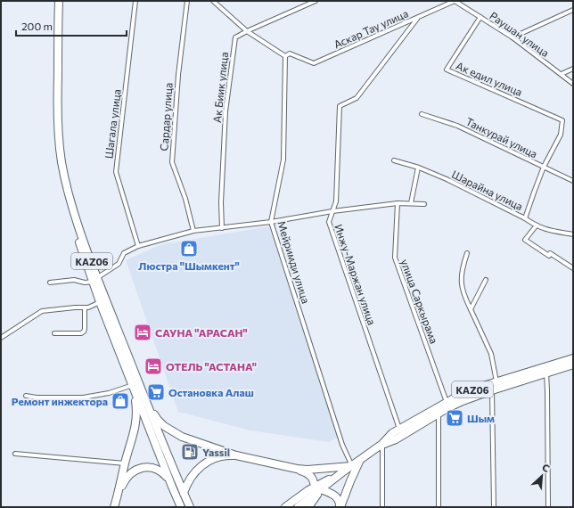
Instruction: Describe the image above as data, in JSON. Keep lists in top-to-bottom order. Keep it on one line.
{"streets":{"highway":["KАZ06"],"street":["Аскар Тау улица","Раушан улица","Ак едил улица","Ак Биик улица","Сардар улица","Шагала улица","Танкурай улица","Шарайна улица","Мейримди улица","Инжу-Маржан улица","улица Саркырама"]},"crossings":[["Аскар Тау улица","Раушан улица"],["Аскар Тау улица","Мейримди улица"],["Аскар Тау улица","Инжу-Маржан улица"],["Раушан улица","Ак едил улица"],["Ак едил улица","Танкурай улица"],["KАZ06","Мейримди улица"],["KАZ06","Инжу-Маржан улица"],["KАZ06","улица Саркырама"]],"places":{"shop":["Люстра \"Шымкент\"","Ремонт инжектора"],"hotel":["САУНА \"АРАСАН\"","ОТЕЛЬ \"АСТАНА\""],"supermarket":["Остановка Алаш","Шым"],"fuel station":["Yassil"]},"scale_bar":"200 m","north":"top right"}
